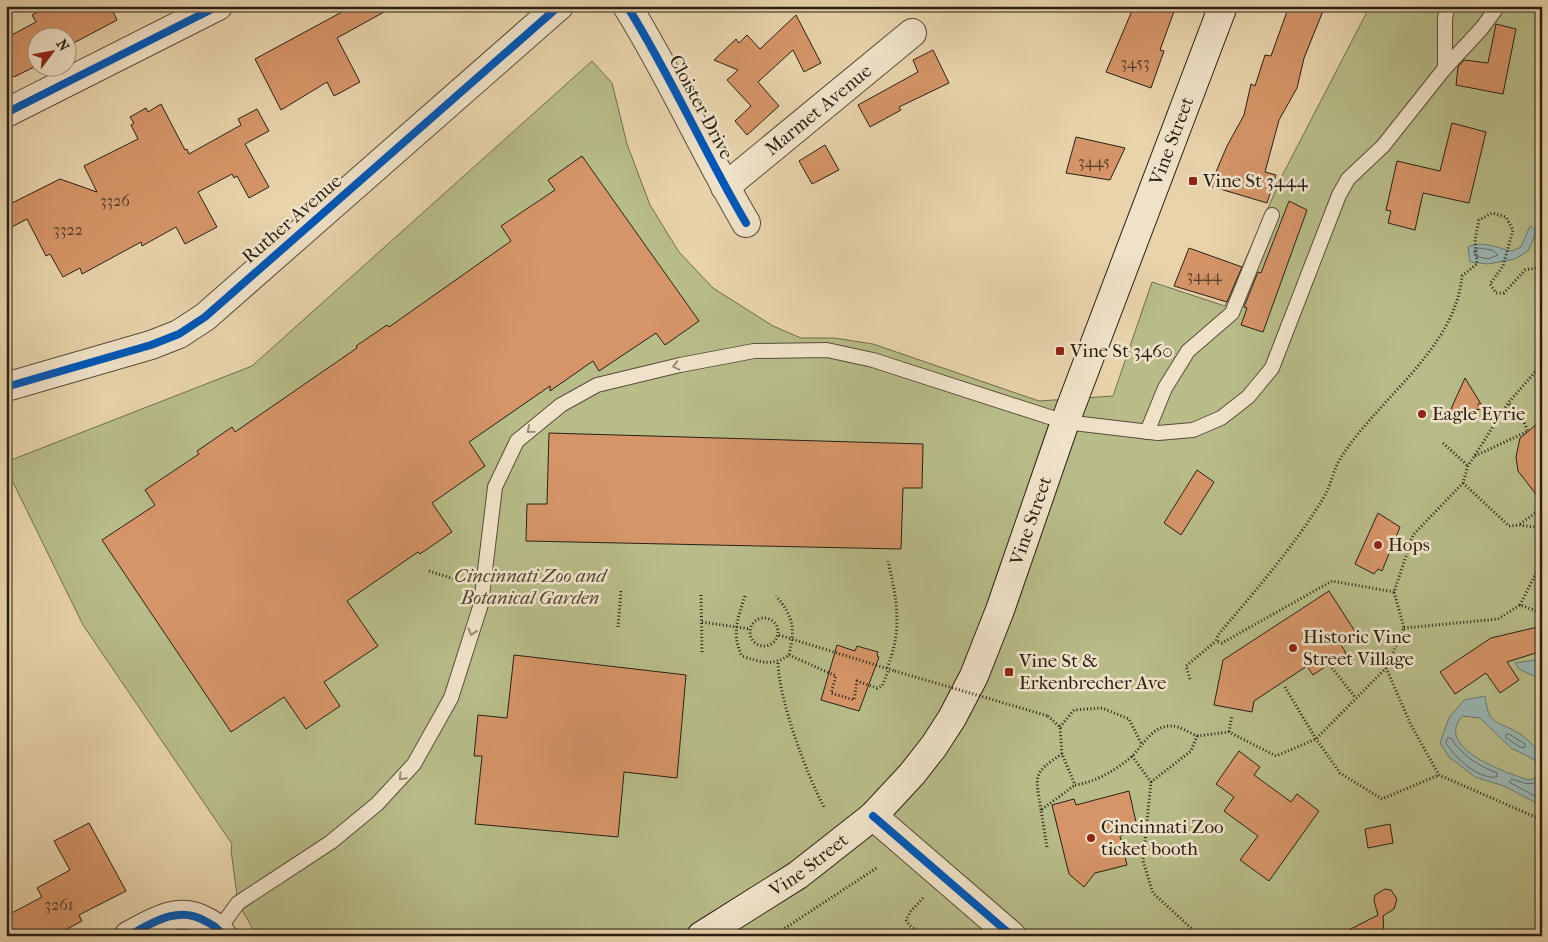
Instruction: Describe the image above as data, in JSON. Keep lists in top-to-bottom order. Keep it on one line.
{"streets":{"street":["Cloister Drive","Marmet Avenue","Vine Street","Ruther Avenue"]},"crossings":[["Cloister Drive","Marmet Avenue"]],"parks":["Cincinnati Zoo and Botanical Garden"],"places":{"transit":["Vine St 3444","Vine St 3460","Vine St & Erkenbrecher Ave"],"other":["Eagle Eyrie","Hops","Historic Vine Street Village","Cincinnati Zoo ticket booth"]},"house_numbers":["3453","3445","3326","3322","3444","3261"],"north":"top right"}
